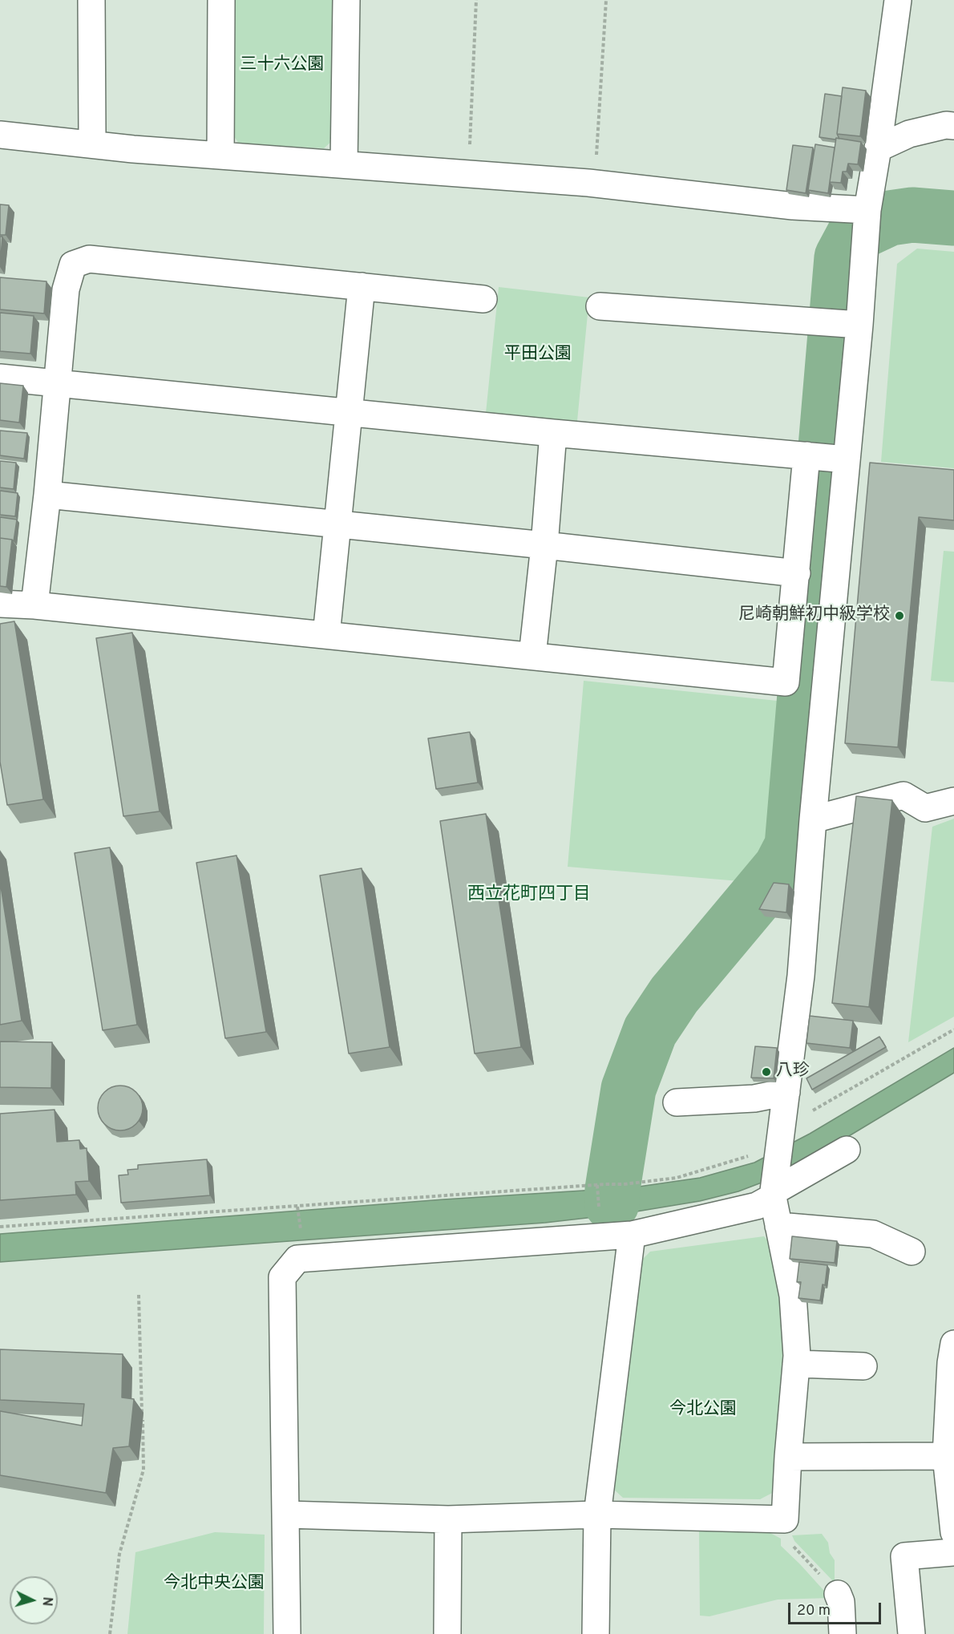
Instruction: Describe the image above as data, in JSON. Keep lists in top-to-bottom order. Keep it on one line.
{"districts":["西立花町四丁目"],"parks":["三十六公園","平田公園","今北公園","今北中央公園"],"places":["尼崎朝鮮初中級学校","八珍"],"scale_bar":"20 m","north":"right"}
